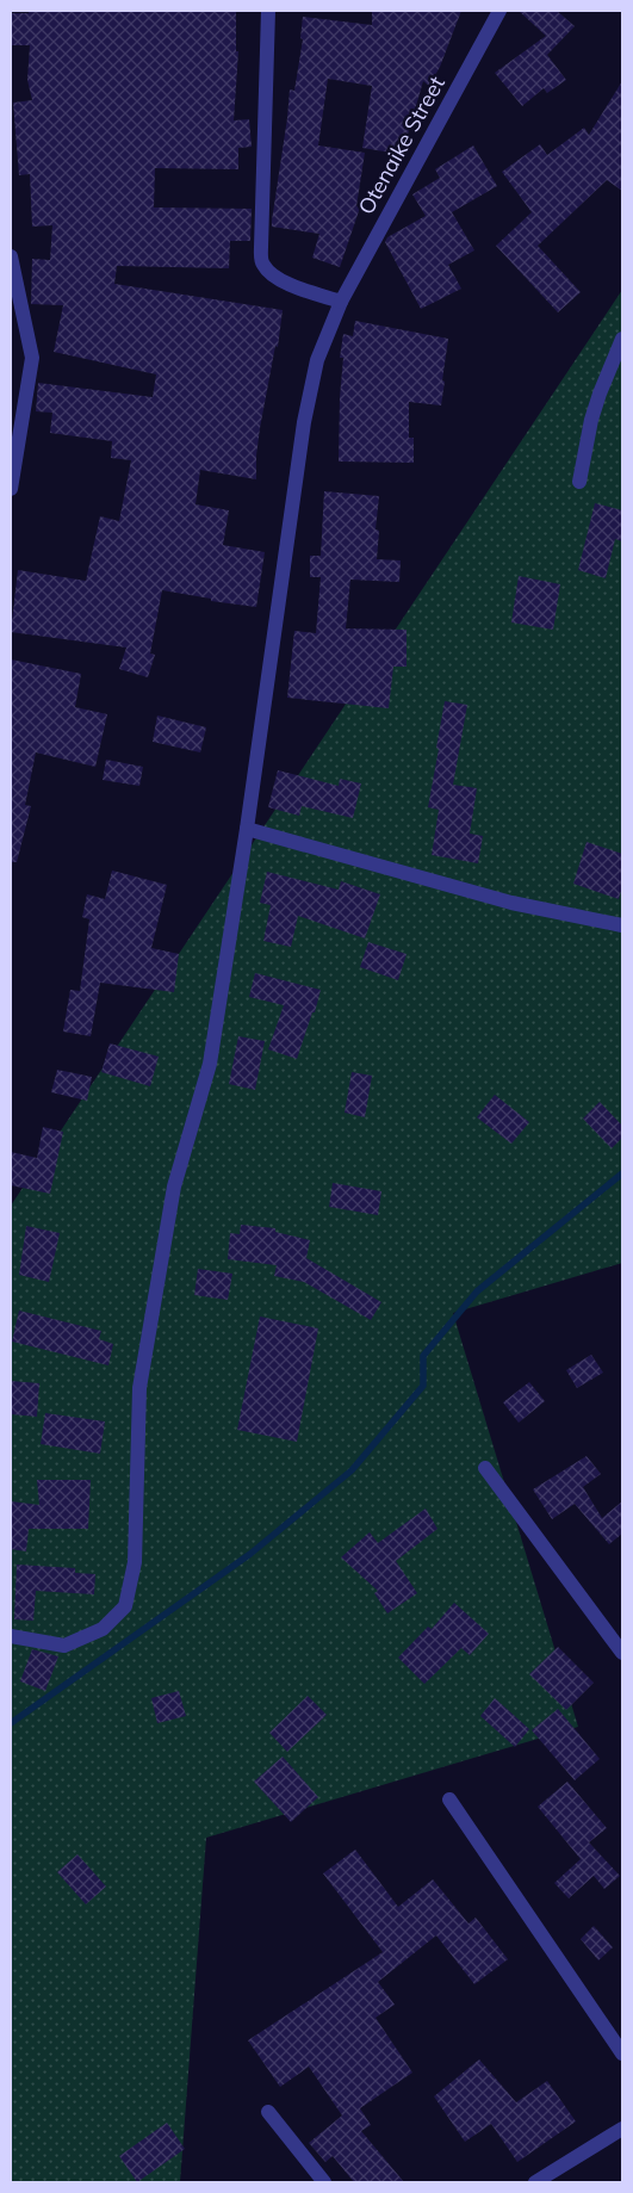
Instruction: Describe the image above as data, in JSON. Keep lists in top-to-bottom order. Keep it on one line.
{"streets":{"street":["Otenaike Street"]}}
